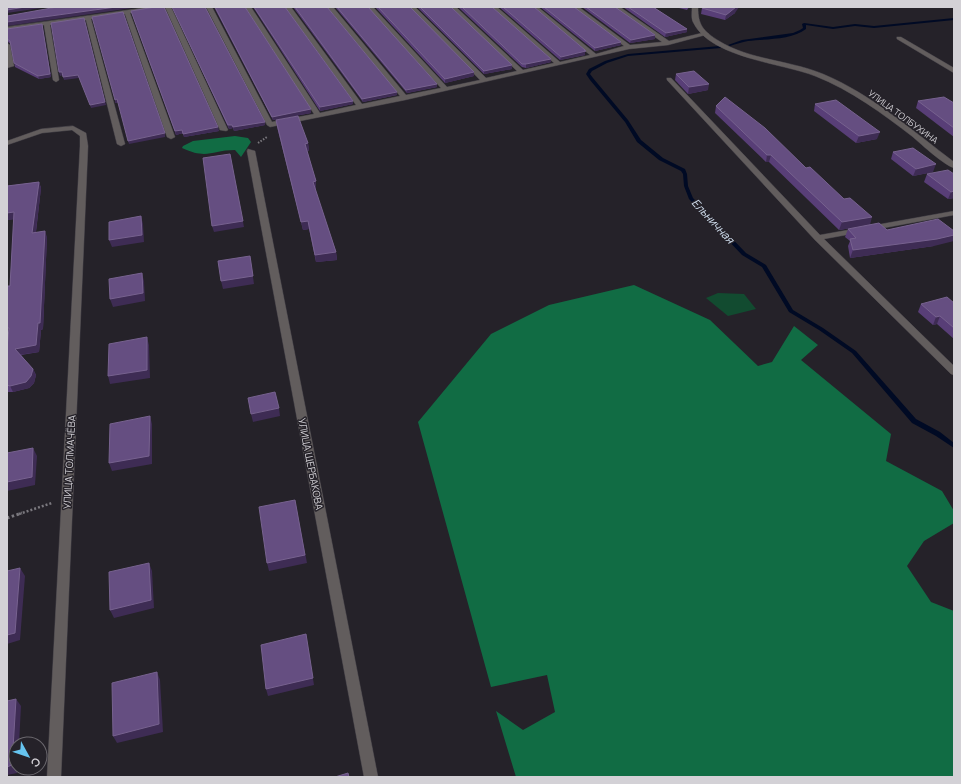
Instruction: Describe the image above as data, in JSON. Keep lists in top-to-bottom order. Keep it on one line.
{"streets":{"street":["УЛИЦА ТОЛБУХИНА","УЛИЦА ТОЛМАЧЁВА","УЛИЦА ЩЕРБАКОВА"]},"water":["Ельничная"],"north":"bottom right"}
